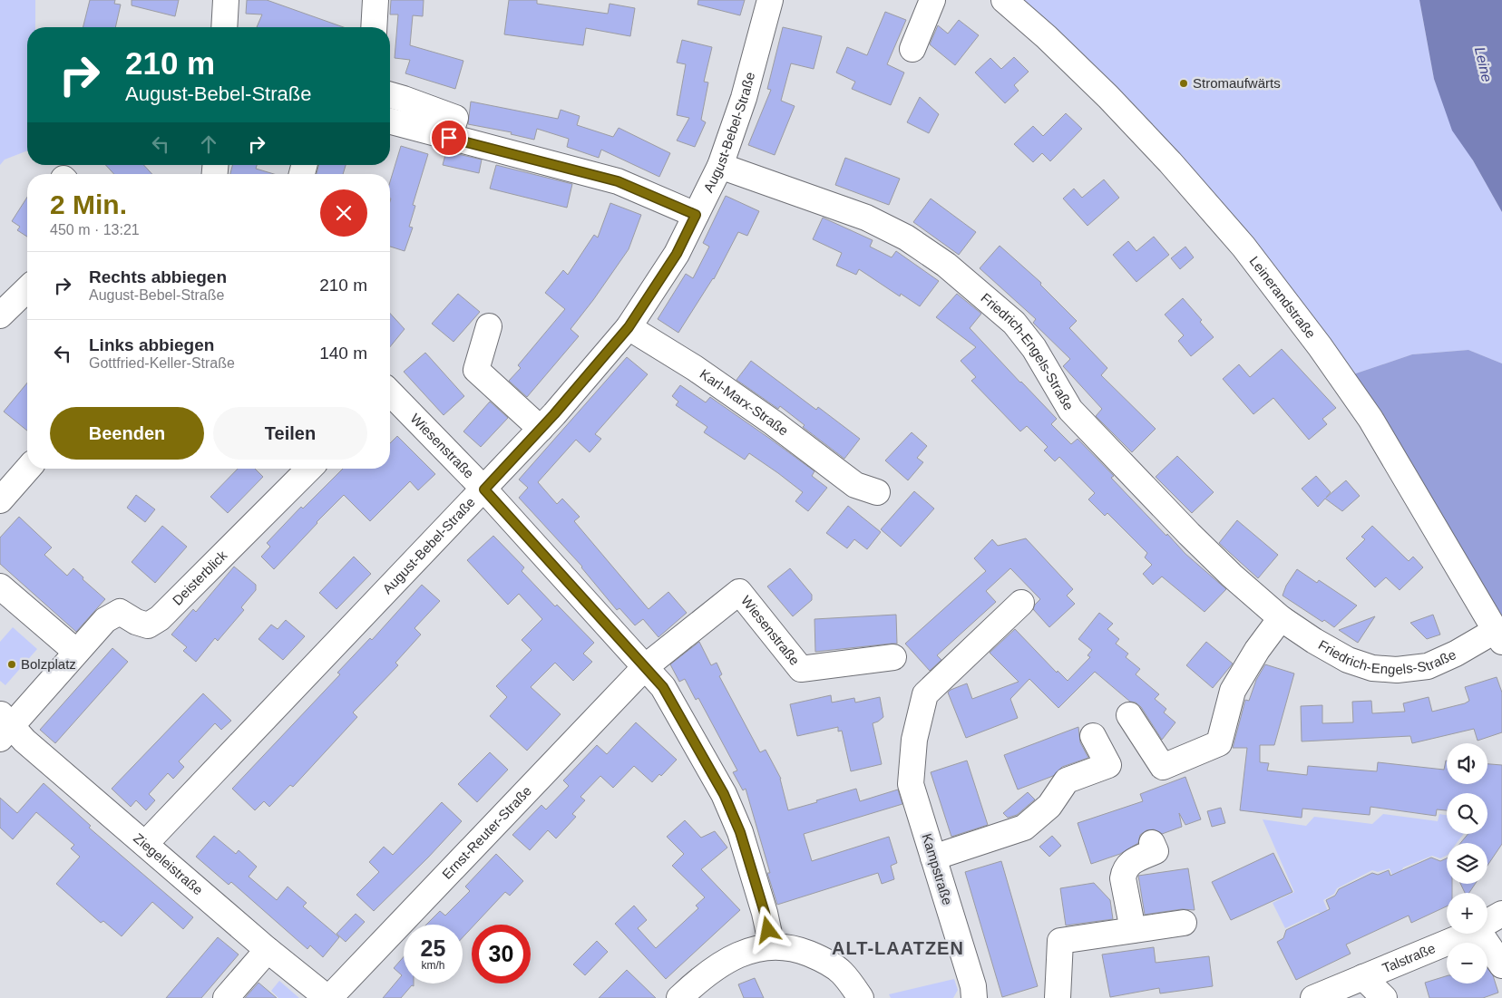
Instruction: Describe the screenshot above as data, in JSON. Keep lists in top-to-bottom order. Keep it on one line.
{"streets":{"street":["August-Bebel-Straße","Leinerandstraße","Friedrich-Engels-Straße","Karl-Marx-Straße","Wiesenstraße","Deisterblick","Ernst-Reuter-Straße","Ziegeleistraße","Kampstraße","Talstraße"]},"crossings":[["August-Bebel-Straße","Friedrich-Engels-Straße"],["August-Bebel-Straße","Karl-Marx-Straße"],["August-Bebel-Straße","Wiesenstraße"],["August-Bebel-Straße","Ziegeleistraße"],["Leinerandstraße","Friedrich-Engels-Straße"],["Wiesenstraße","Ernst-Reuter-Straße"],["Ernst-Reuter-Straße","Ziegeleistraße"]],"districts":["ALT-LAATZEN"],"water":["Leine"],"places":["Stromaufwärts","Bolzplatz"],"page":{"turn":["210 m","August-Bebel-Straße"],"heading":["2 Min.","450 m · 13:21"],"list":[{"name":"Rechts abbiegen","note":"August-Bebel-Straße","value":"210 m"},{"name":"Links abbiegen","note":"Gottfried-Keller-Straße","value":"140 m"}],"buttons":["Beenden","Teilen"],"map_buttons":["+","−"],"speed":"25 km/h","limit":"30"}}
